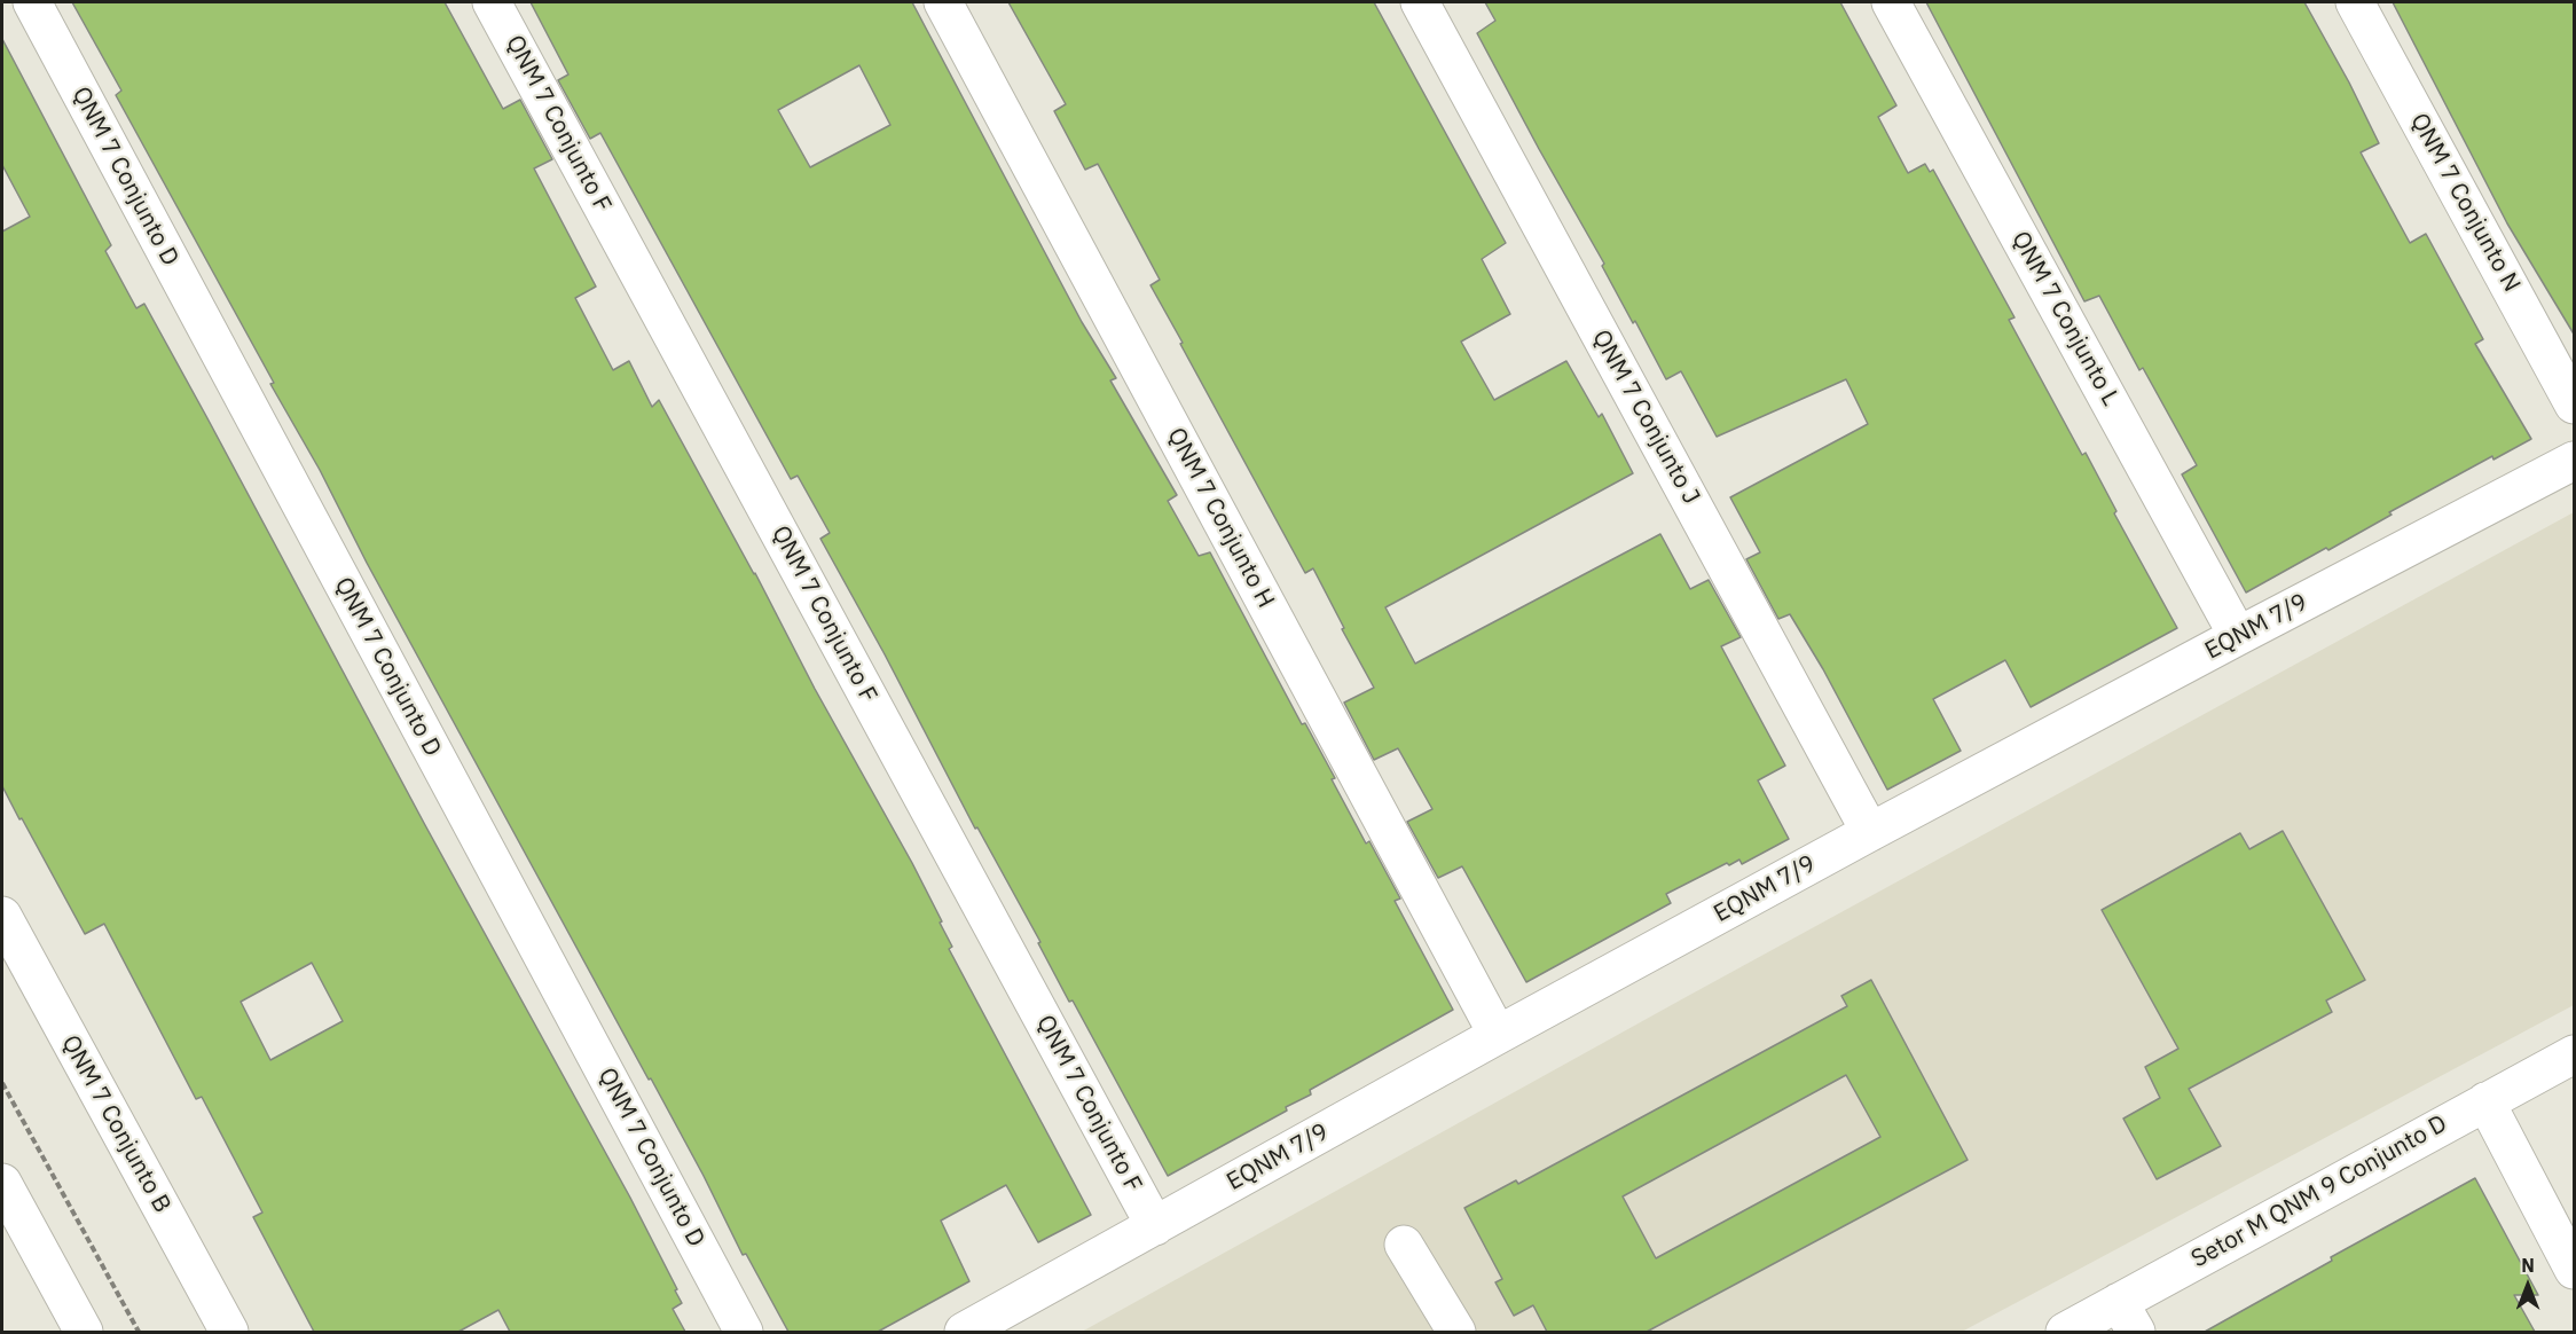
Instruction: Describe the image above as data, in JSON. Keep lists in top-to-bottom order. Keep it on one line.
{"streets":{"street":["QNM 7 Conjunto F","QNM 7 Conjunto D","QNM 7 Conjunto N","QNM 7 Conjunto L","QNM 7 Conjunto J","QNM 7 Conjunto H","EQNM 7/9","QNM 7 Conjunto B","Setor M QNM 9 Conjunto D"]},"crossings":[["QNM 7 Conjunto F","EQNM 7/9"],["QNM 7 Conjunto L","EQNM 7/9"],["QNM 7 Conjunto J","EQNM 7/9"],["QNM 7 Conjunto H","EQNM 7/9"]],"north":"top"}
